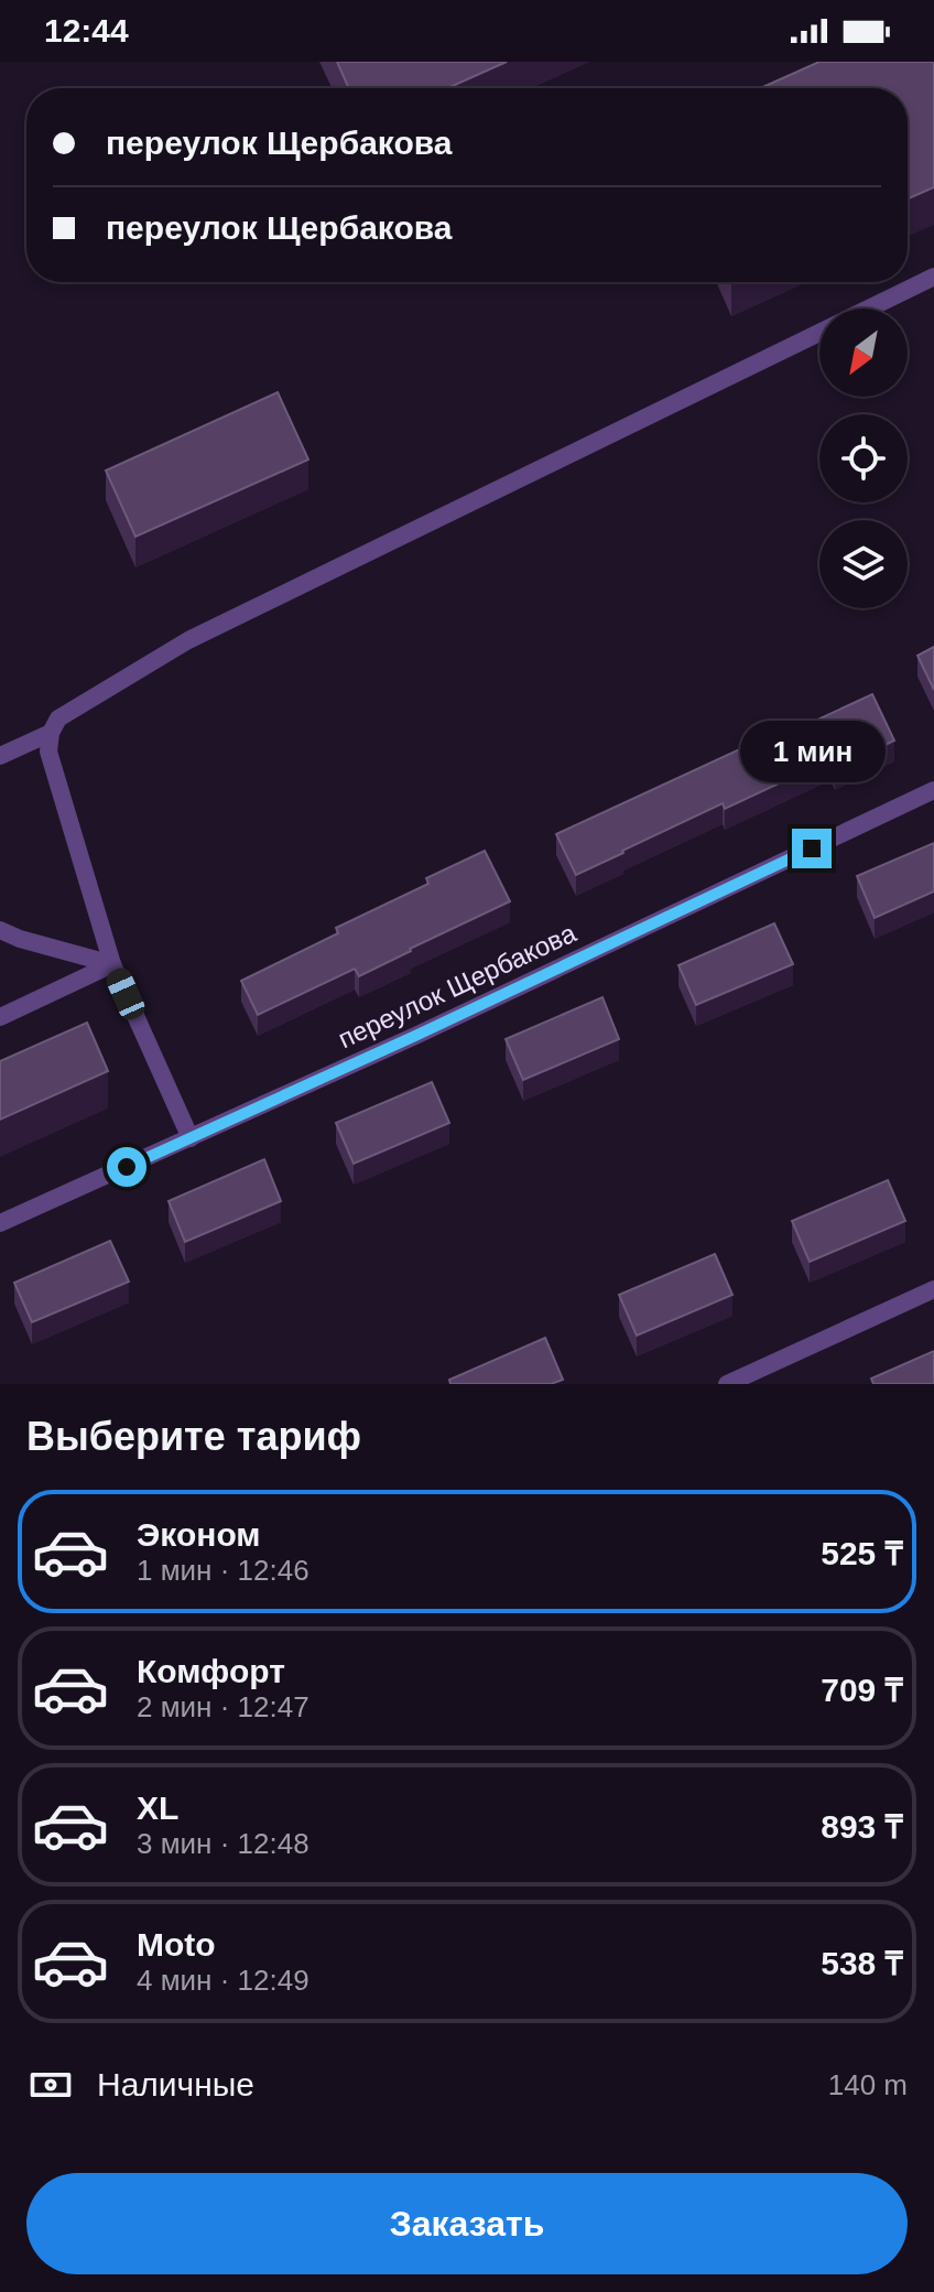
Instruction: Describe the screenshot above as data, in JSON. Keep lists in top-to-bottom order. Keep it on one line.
{"streets":{"street":["переулок Щербакова"]},"north":"bottom left","page":{"status":"12:44","banner":["переулок Щербакова","переулок Щербакова"],"bubble":"1 мин","heading":"Выберите тариф","list":[{"name":"Эконом","note":"1 мин · 12:46","value":"525 ₸"},{"name":"Комфорт","note":"2 мин · 12:47","value":"709 ₸"},{"name":"XL","note":"3 мин · 12:48","value":"893 ₸"},{"name":"Moto","note":"4 мин · 12:49","value":"538 ₸"}],"pay":["Наличные","140 m"],"buttons":"Заказать"}}
